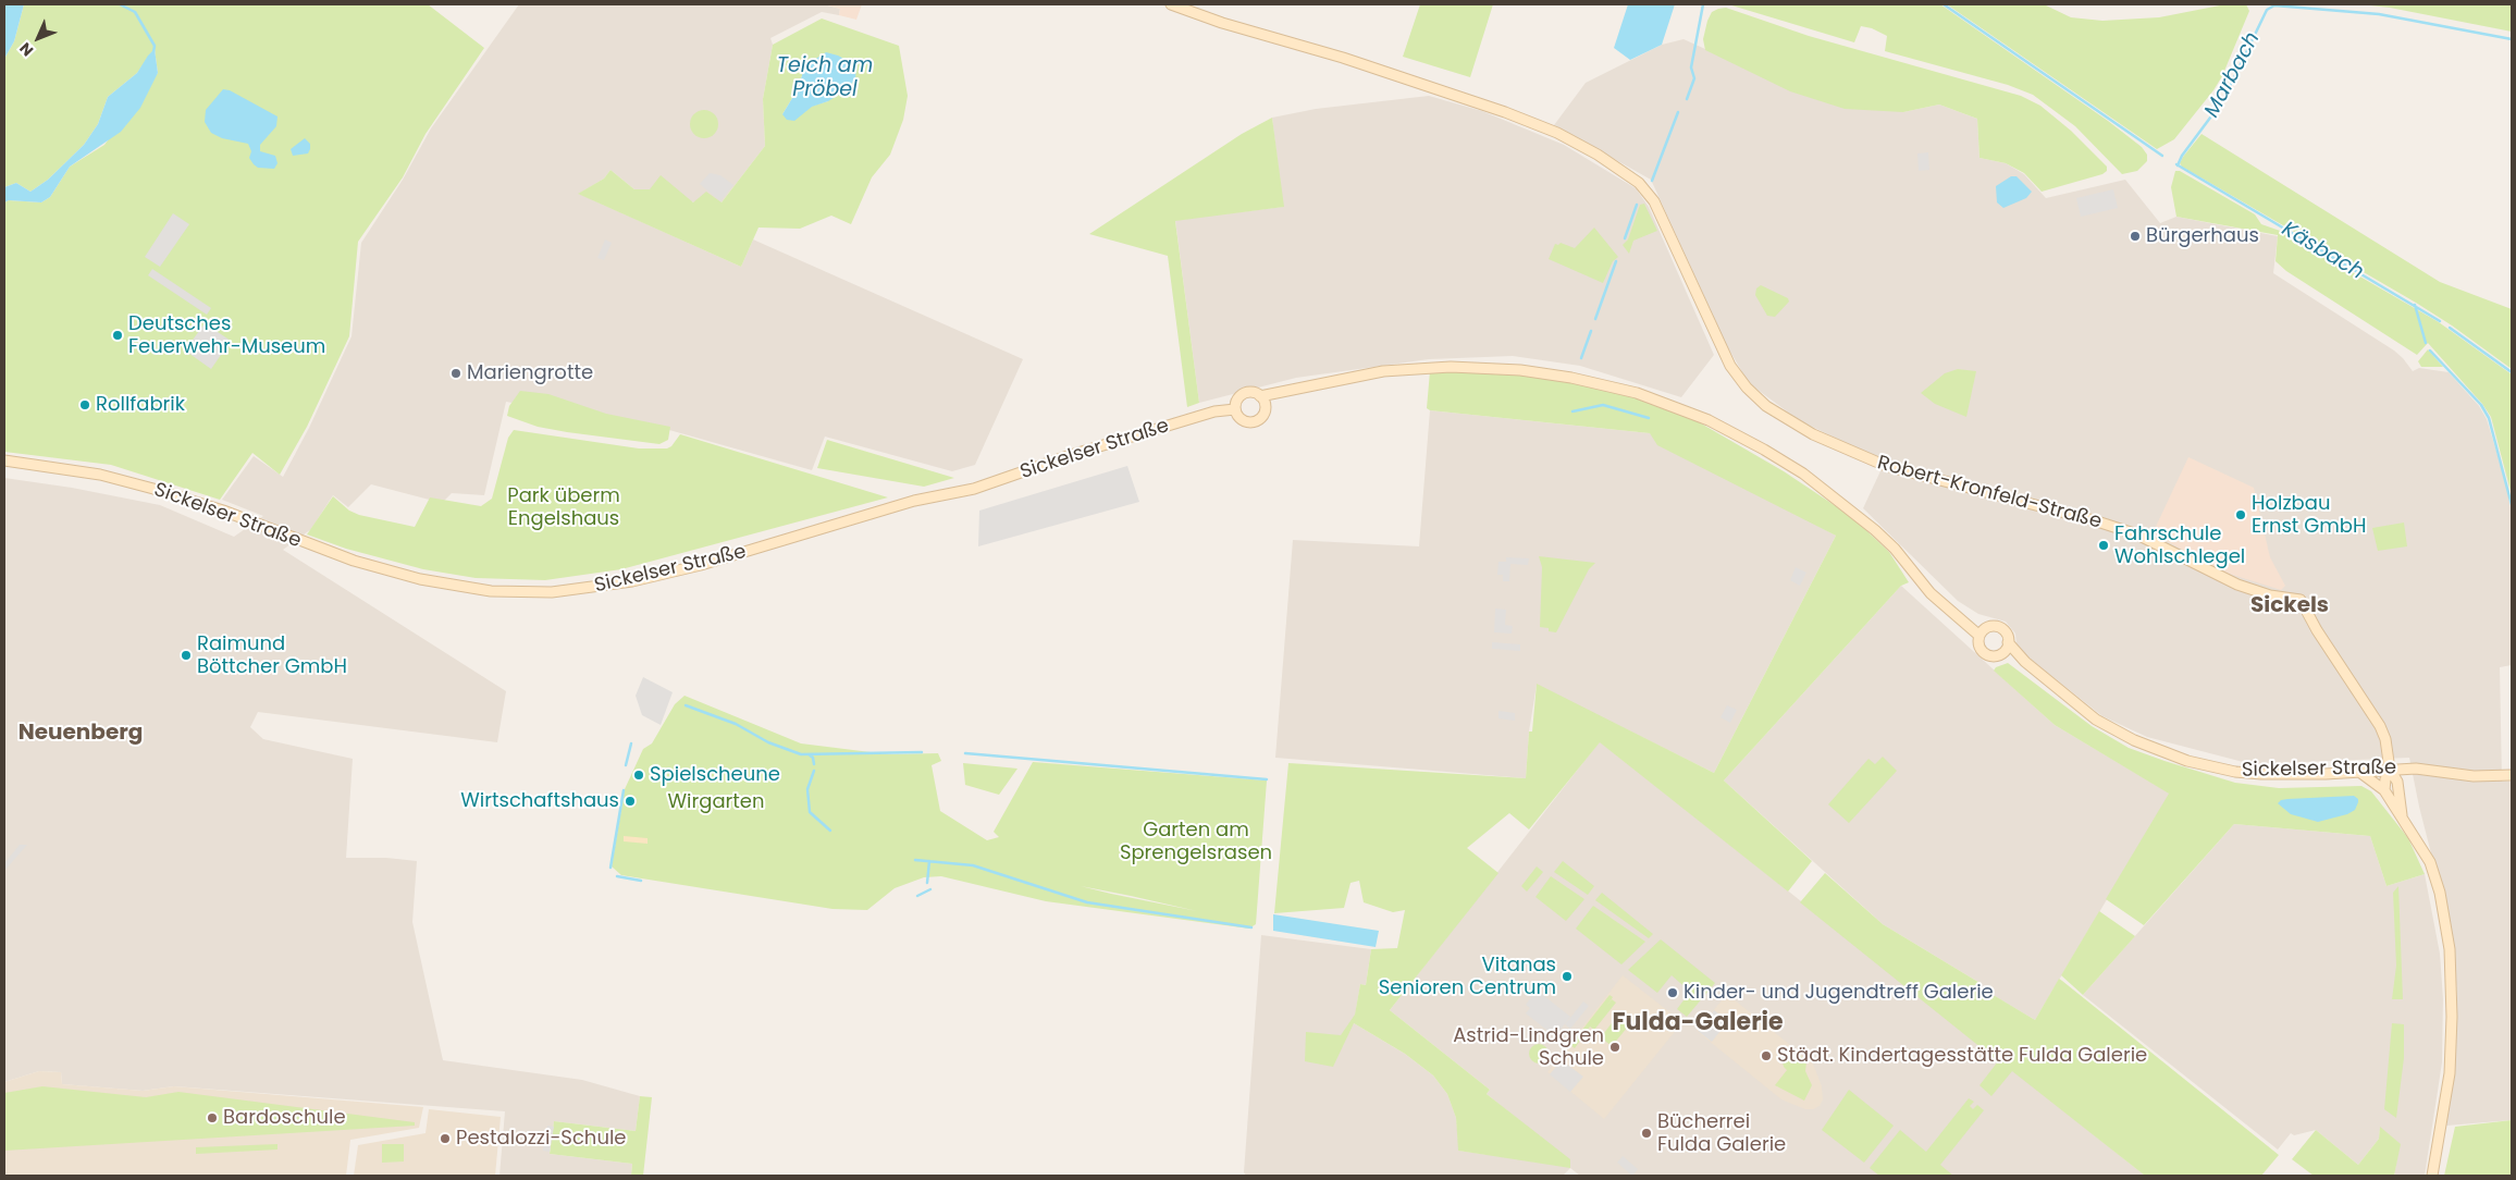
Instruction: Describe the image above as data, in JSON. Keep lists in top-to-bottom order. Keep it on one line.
{"streets":{"main road":["Sickelser Straße","Robert-Kronfeld-Straße"]},"crossings":[["Sickelser Straße","Robert-Kronfeld-Straße"]],"districts":["Sickels","Neuenberg","Fulda-Galerie"],"water":["Teich am Pröbel","Marbach","Käsbach"],"parks":["Park überm Engelshaus","Wirgarten","Garten am Sprengelsrasen"],"places":["Bürgerhaus","Deutsches Feuerwehr-Museum","Mariengrotte","Rollfabrik","Holzbau Ernst GmbH","Fahrschule Wohlschlegel","Raimund Böttcher GmbH","Spielscheune","Wirtschaftshaus","Vitanas Senioren Centrum","Kinder- und Jugendtreff Galerie","Astrid-Lindgren Schule","Städt. Kindertagesstätte Fulda Galerie","Bardoschule","Bücherrei Fulda Galerie","Pestalozzi-Schule"],"north":"bottom left"}
